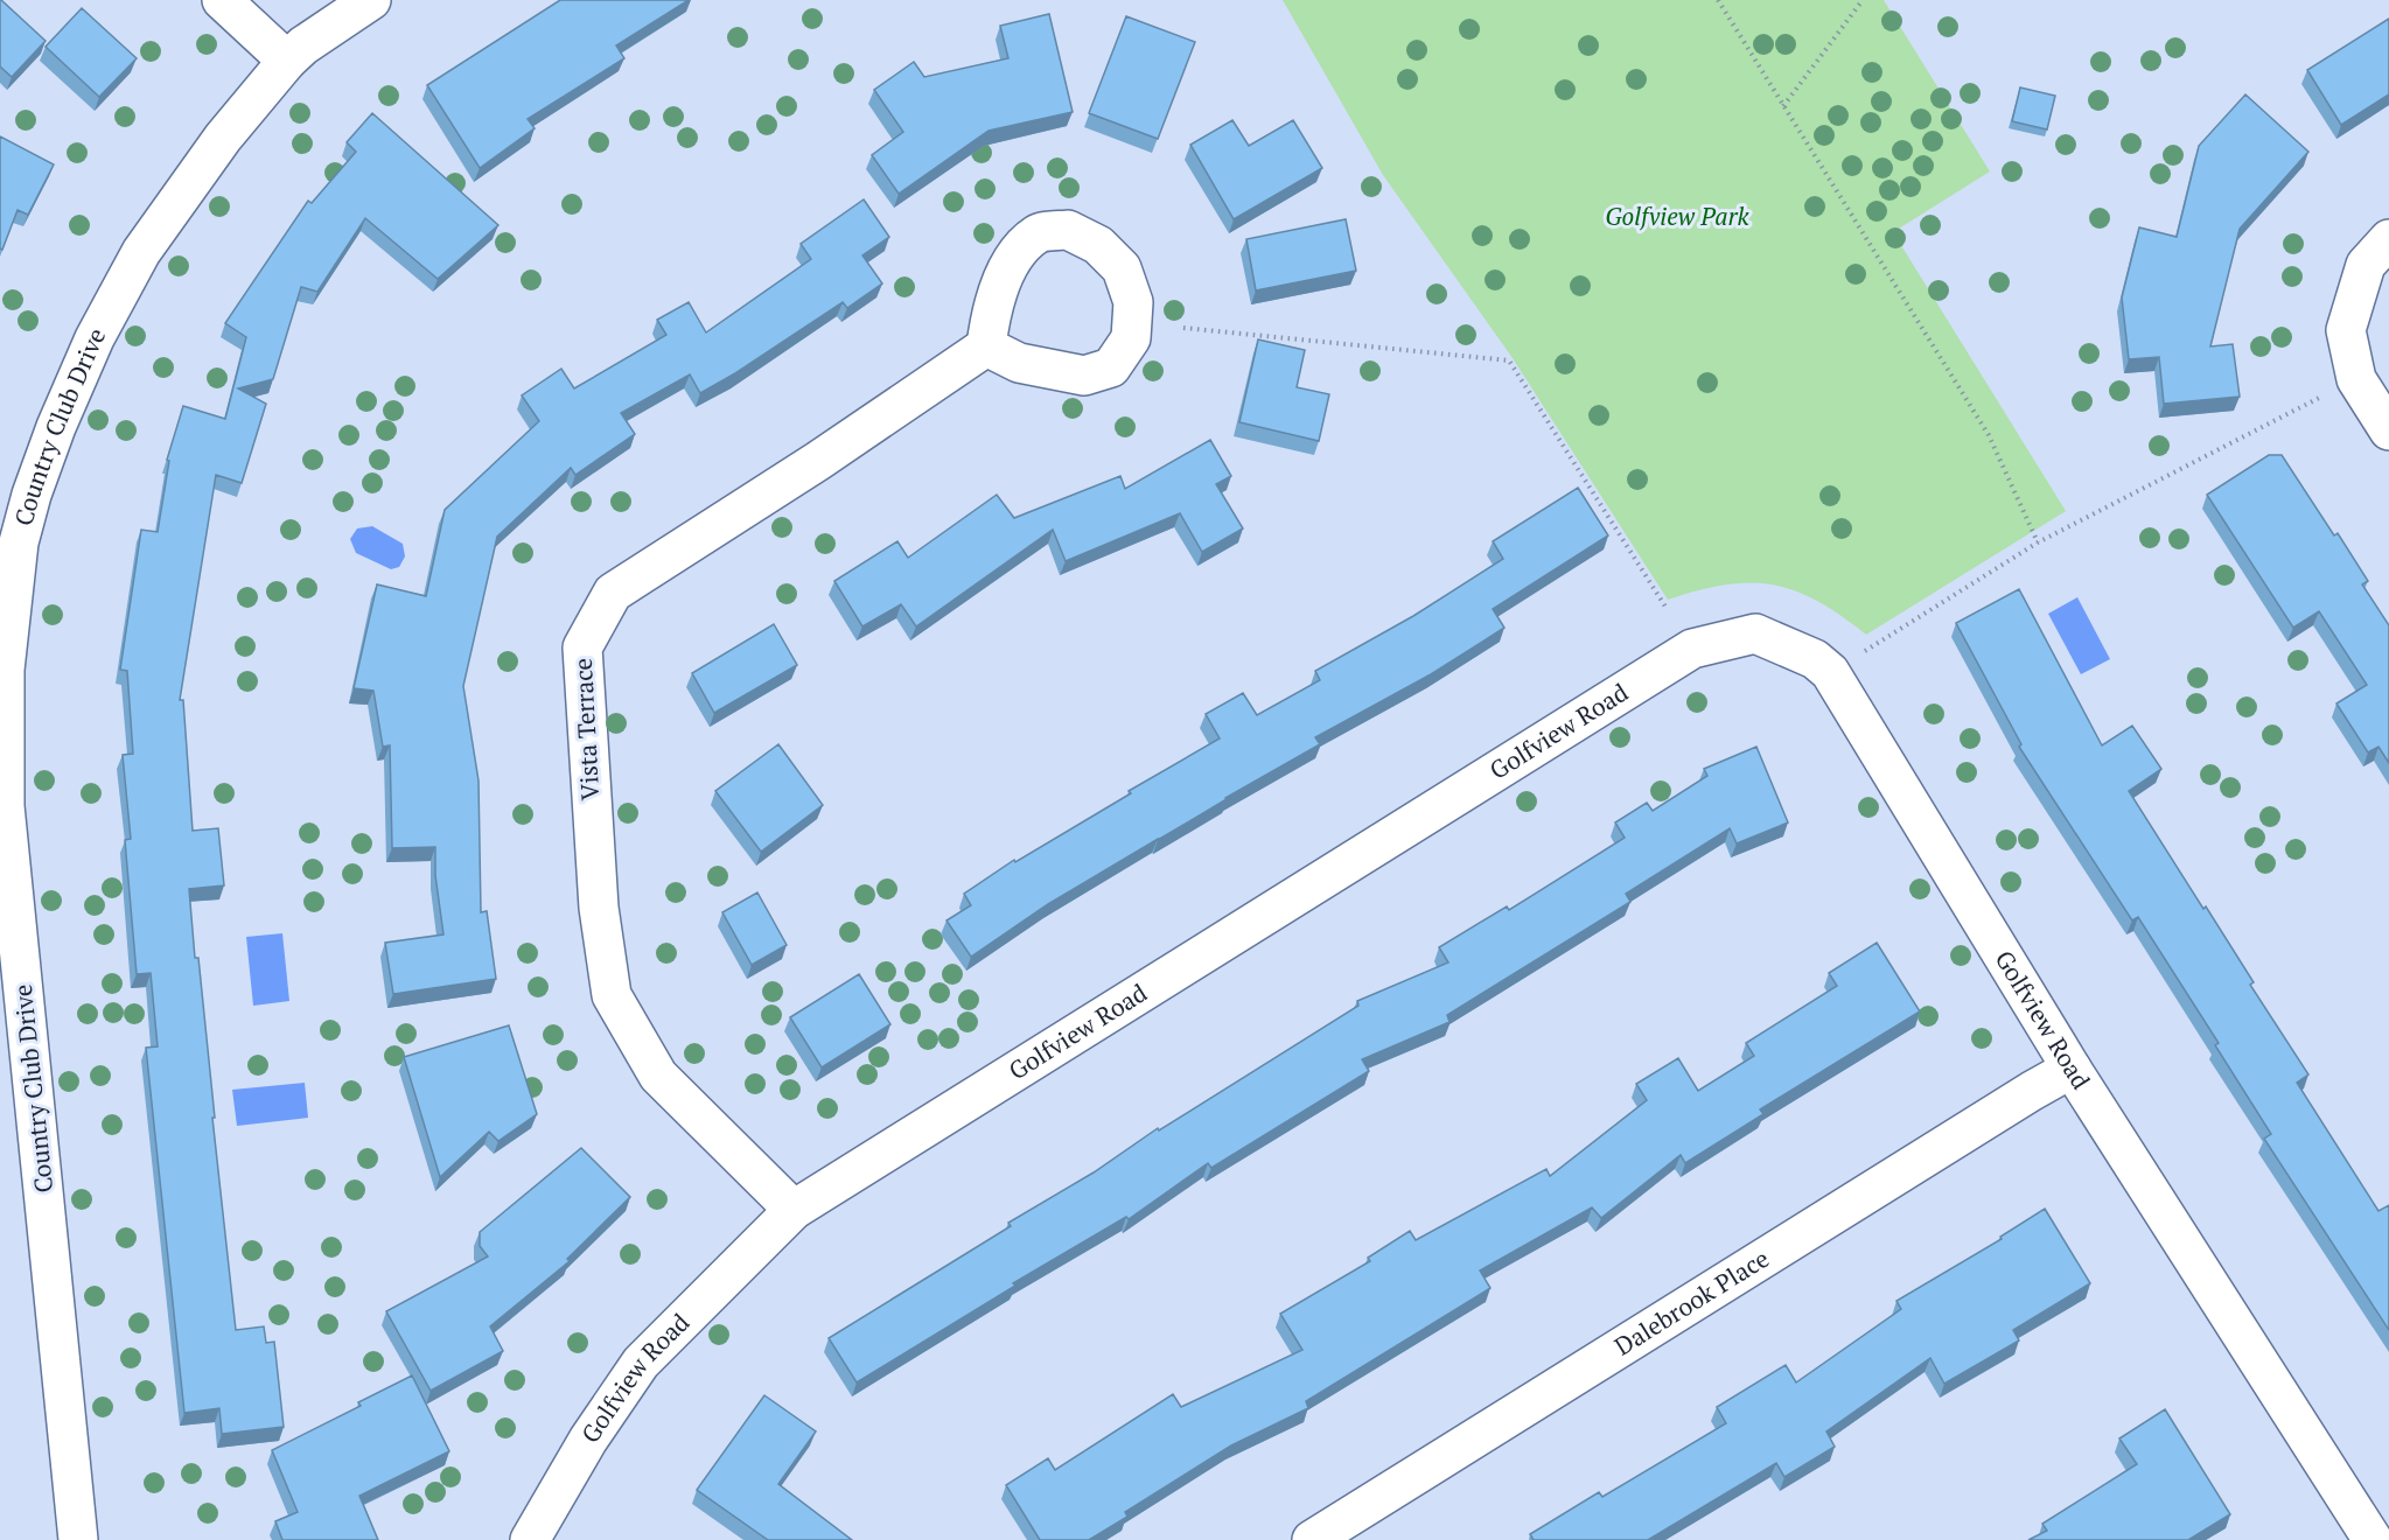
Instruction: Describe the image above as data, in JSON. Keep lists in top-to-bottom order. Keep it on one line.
{"streets":{"street":["Country Club Drive","Vista Terrace","Golfview Road","Dalebrook Place"]},"crossings":[["Vista Terrace","Golfview Road"],["Golfview Road","Dalebrook Place"]],"parks":["Golfview Park"]}
